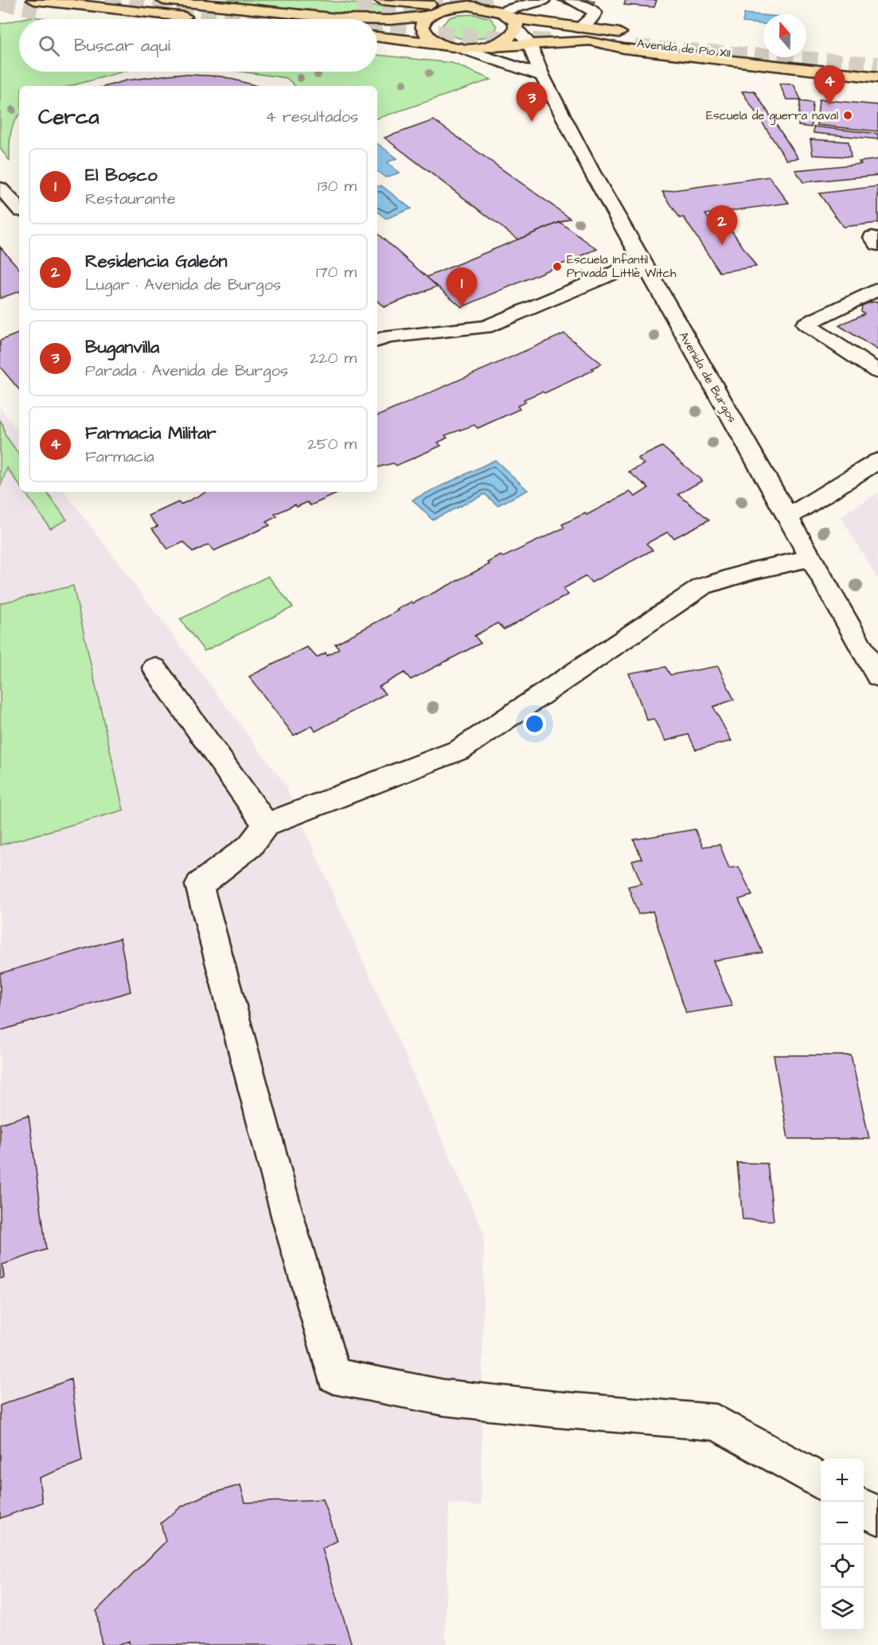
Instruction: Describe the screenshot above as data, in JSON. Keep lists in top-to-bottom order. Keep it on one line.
{"streets":{"main road":["Avenida de Pío XII"],"street":["Avenida de Burgos"]},"crossings":[["Avenida de Pío XII","Avenida de Burgos"]],"places":["Escuela de guerra naval","Escuela Infantil Privada Little Witch"],"north":"top","page":{"search":"Buscar aquí","pins":["4","3","2","1"],"heading":["Cerca","4 resultados"],"list":[{"mark":"1","name":"El Bosco","note":"Restaurante","value":"130 m"},{"mark":"2","name":"Residencia Galeón","note":"Lugar · Avenida de Burgos","value":"170 m"},{"mark":"3","name":"Buganvilla","note":"Parada · Avenida de Burgos","value":"220 m"},{"mark":"4","name":"Farmacia Militar","note":"Farmacia","value":"250 m"}],"map_buttons":["+","−"]}}
